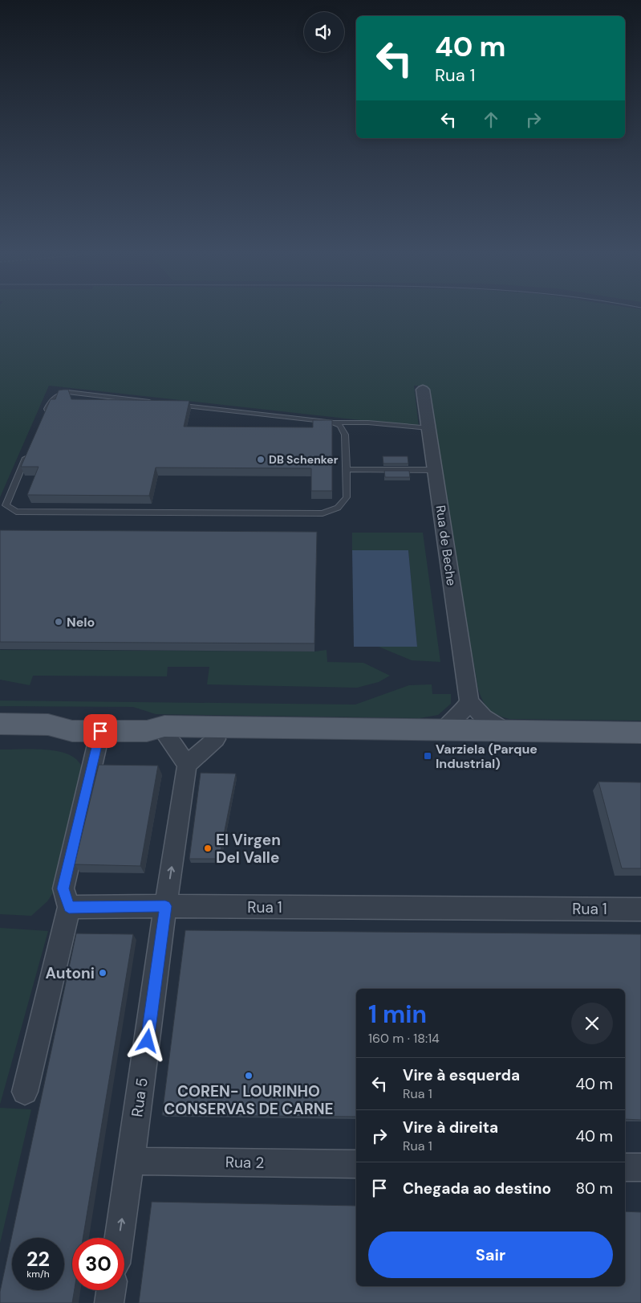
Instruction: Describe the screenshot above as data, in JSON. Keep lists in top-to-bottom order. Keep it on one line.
{"streets":{"street":["Rua de Beche","Rua 1","Rua 5","Rua 2"]},"crossings":[["Rua 1","Rua 5"],["Rua 5","Rua 2"]],"places":{"other":["DB Schenker","Nelo","El Virgen Del Valle","Autoni","COREN- LOURINHO CONSERVAS DE CARNE"],"transit":["Varziela (Parque Industrial)"]},"page":{"turn":["40 m","Rua 1"],"heading":["1 min","160 m · 18:14"],"list":[{"name":"Vire à esquerda","note":"Rua 1","value":"40 m"},{"name":"Vire à direita","note":"Rua 1","value":"40 m"},{"name":"Chegada ao destino","value":"80 m"}],"buttons":"Sair","speed":"22 km/h","limit":"30"}}
